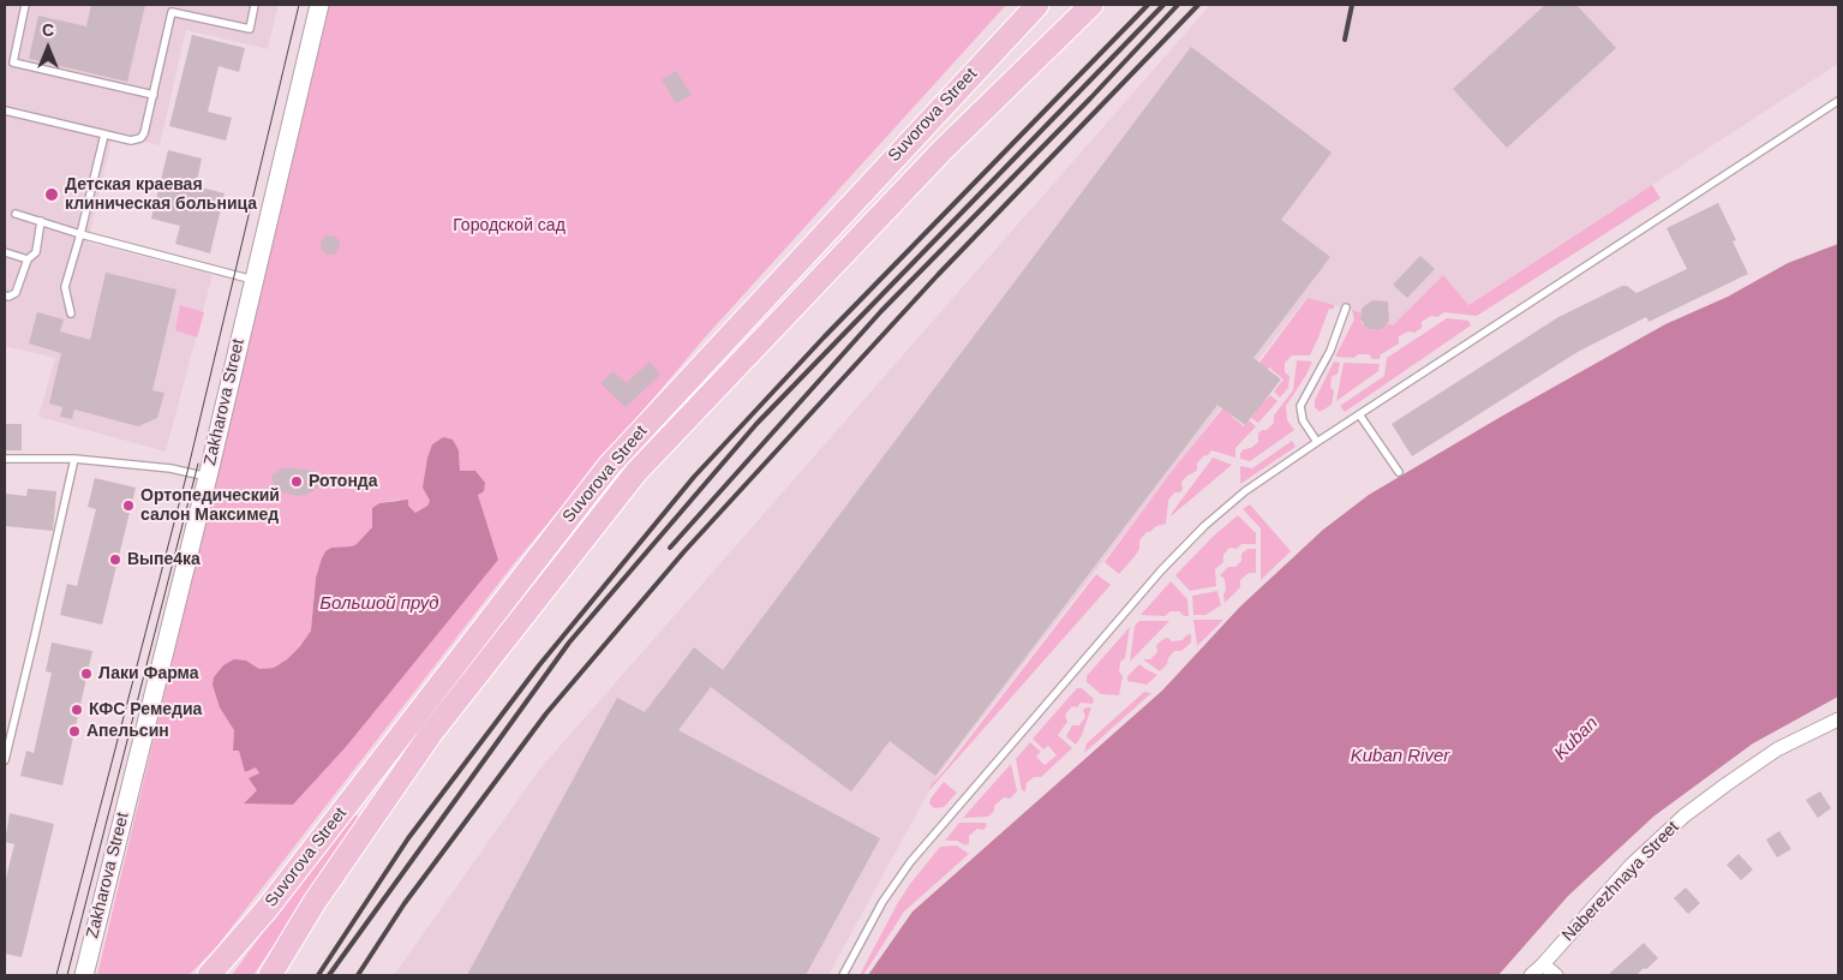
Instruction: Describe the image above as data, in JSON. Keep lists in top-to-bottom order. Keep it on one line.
{"streets":{"main road":["Suvorova Street"],"street":["Zakharova Street","Naberezhnaya Street"]},"water":["Большой пруд","Kuban","Kuban River"],"parks":["Городской сад"],"places":["Детская краевая клиническая больница","Ротонда","Ортопедический салон Максимед","Выпе4ка","Лаки Фарма","КФС Ремедиа","Апельсин"],"north":"top"}
